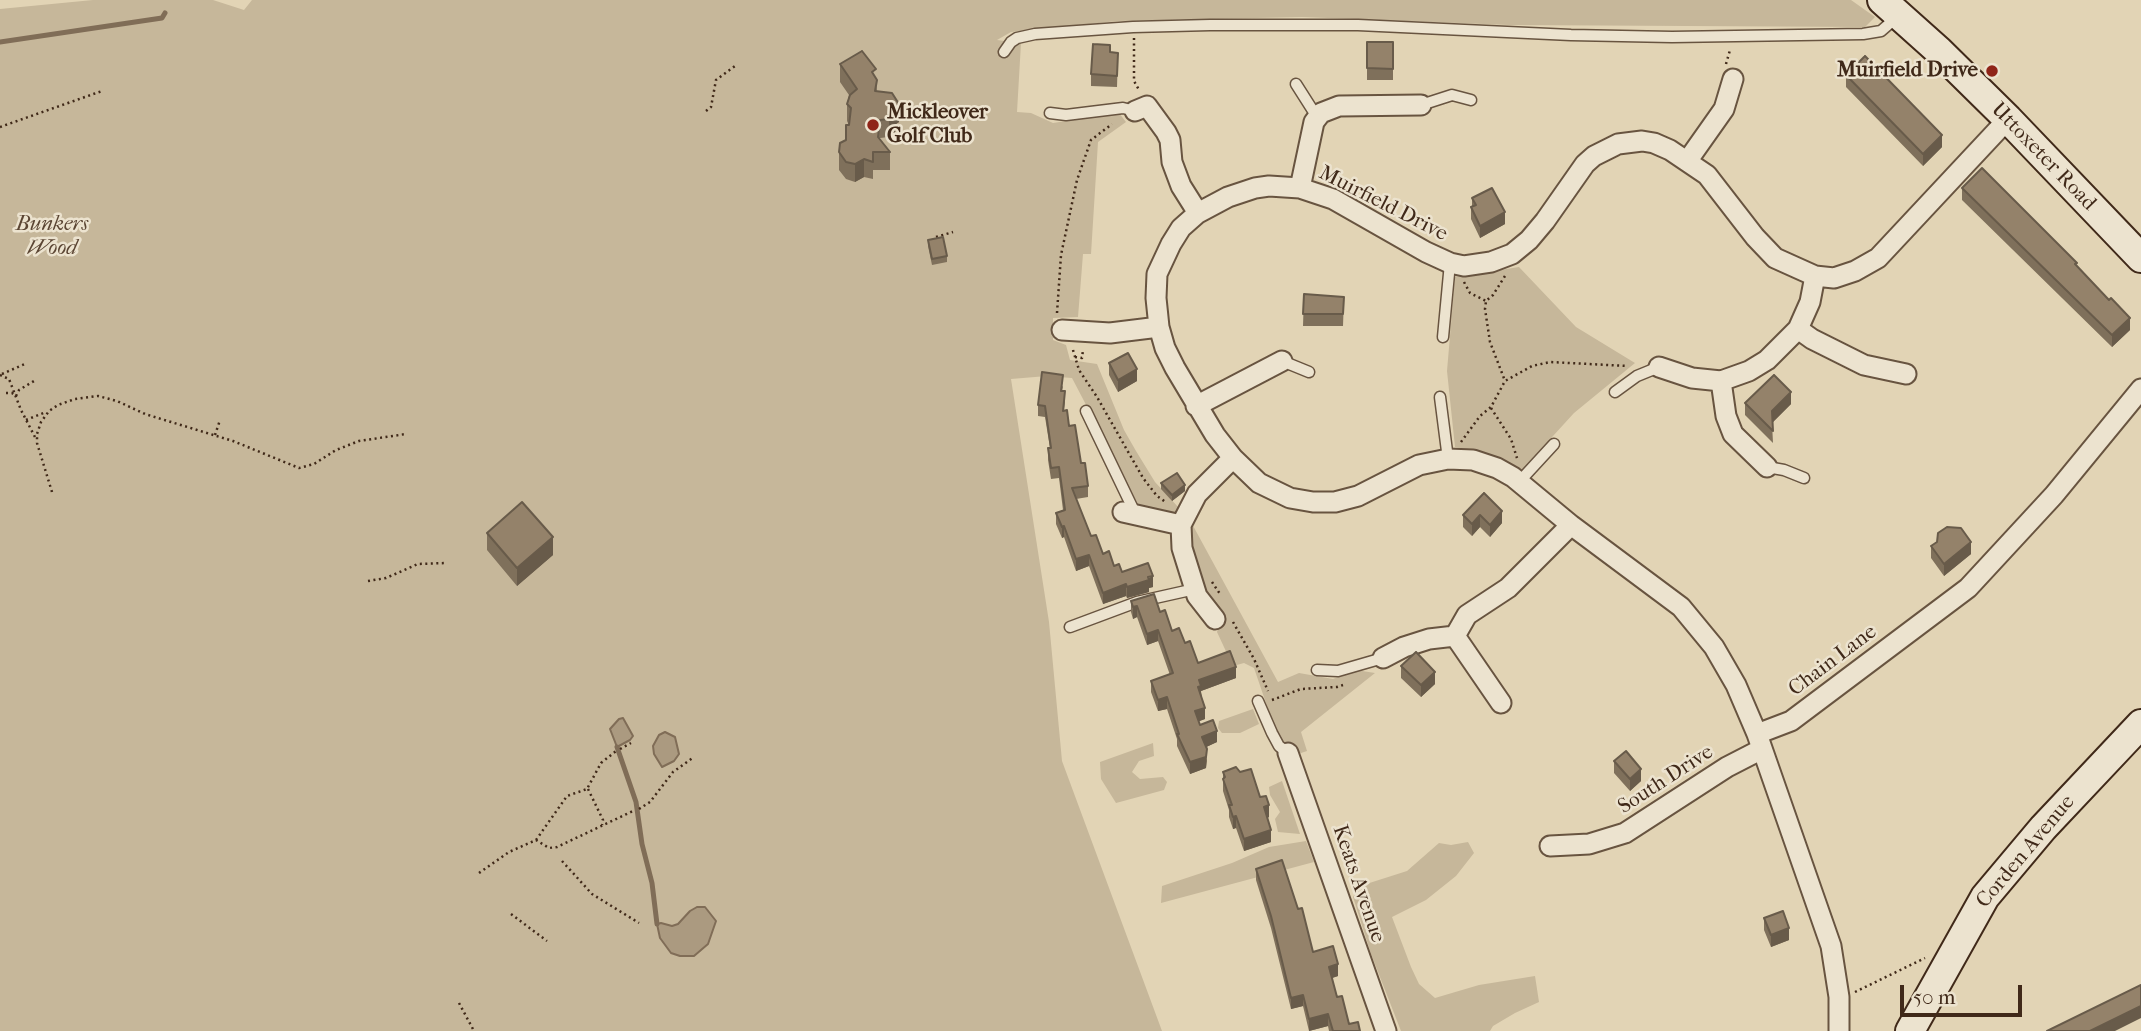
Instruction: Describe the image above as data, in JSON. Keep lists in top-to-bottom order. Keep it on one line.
{"streets":{"main road":["Uttoxeter Road","Corden Avenue"],"street":["Muirfield Drive","Chain Lane","South Drive","Keats Avenue"]},"crossings":[["Uttoxeter Road","Muirfield Drive"],["Muirfield Drive","Chain Lane"],["Muirfield Drive","South Drive"],["Chain Lane","South Drive"]],"parks":["Bunkers Wood"],"places":["Muirfield Drive","Mickleover Golf Club"],"scale_bar":"50 m"}
